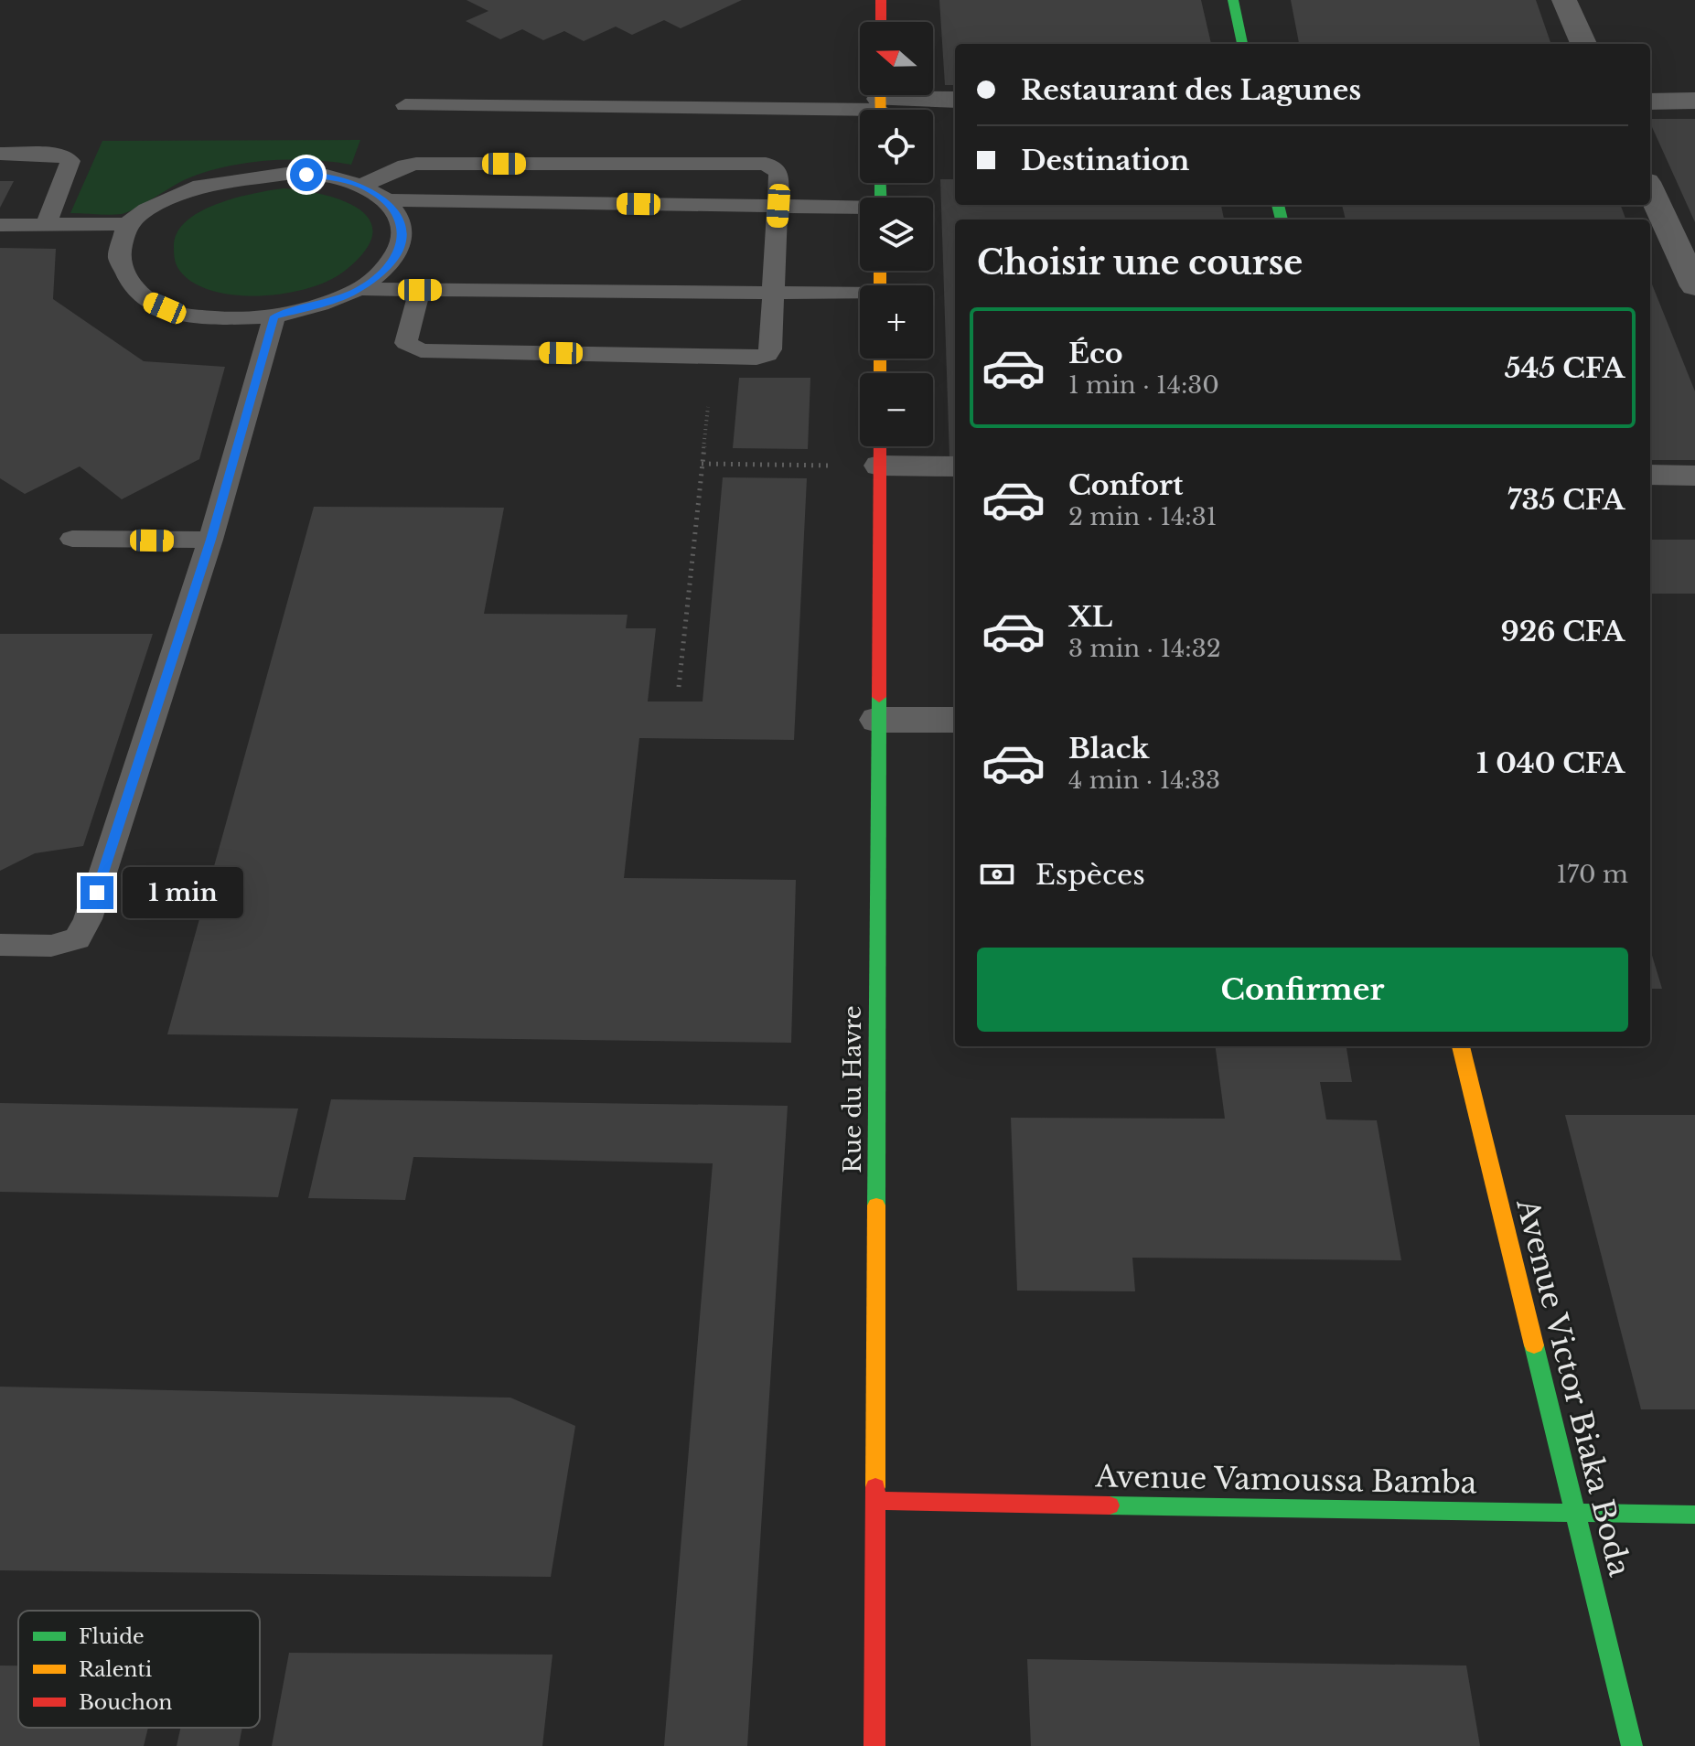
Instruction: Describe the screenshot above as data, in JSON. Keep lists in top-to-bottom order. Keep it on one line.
{"streets":{"main road":["Rue du Havre","Avenue Victor Biaka Boda","Avenue Vamoussa Bamba"]},"crossings":[["Rue du Havre","Avenue Vamoussa Bamba"],["Avenue Victor Biaka Boda","Avenue Vamoussa Bamba"]],"legend":["Fluide","Ralenti","Bouchon"],"north":"left","page":{"map_buttons":["+","−"],"banner":["Restaurant des Lagunes","Destination"],"heading":"Choisir une course","list":[{"name":"Éco","note":"1 min · 14:30","value":"545 CFA"},{"name":"Confort","note":"2 min · 14:31","value":"735 CFA"},{"name":"XL","note":"3 min · 14:32","value":"926 CFA"},{"name":"Black","note":"4 min · 14:33","value":"1 040 CFA"}],"pay":["Espèces","170 m"],"bubble":"1 min","buttons":"Confirmer"}}
